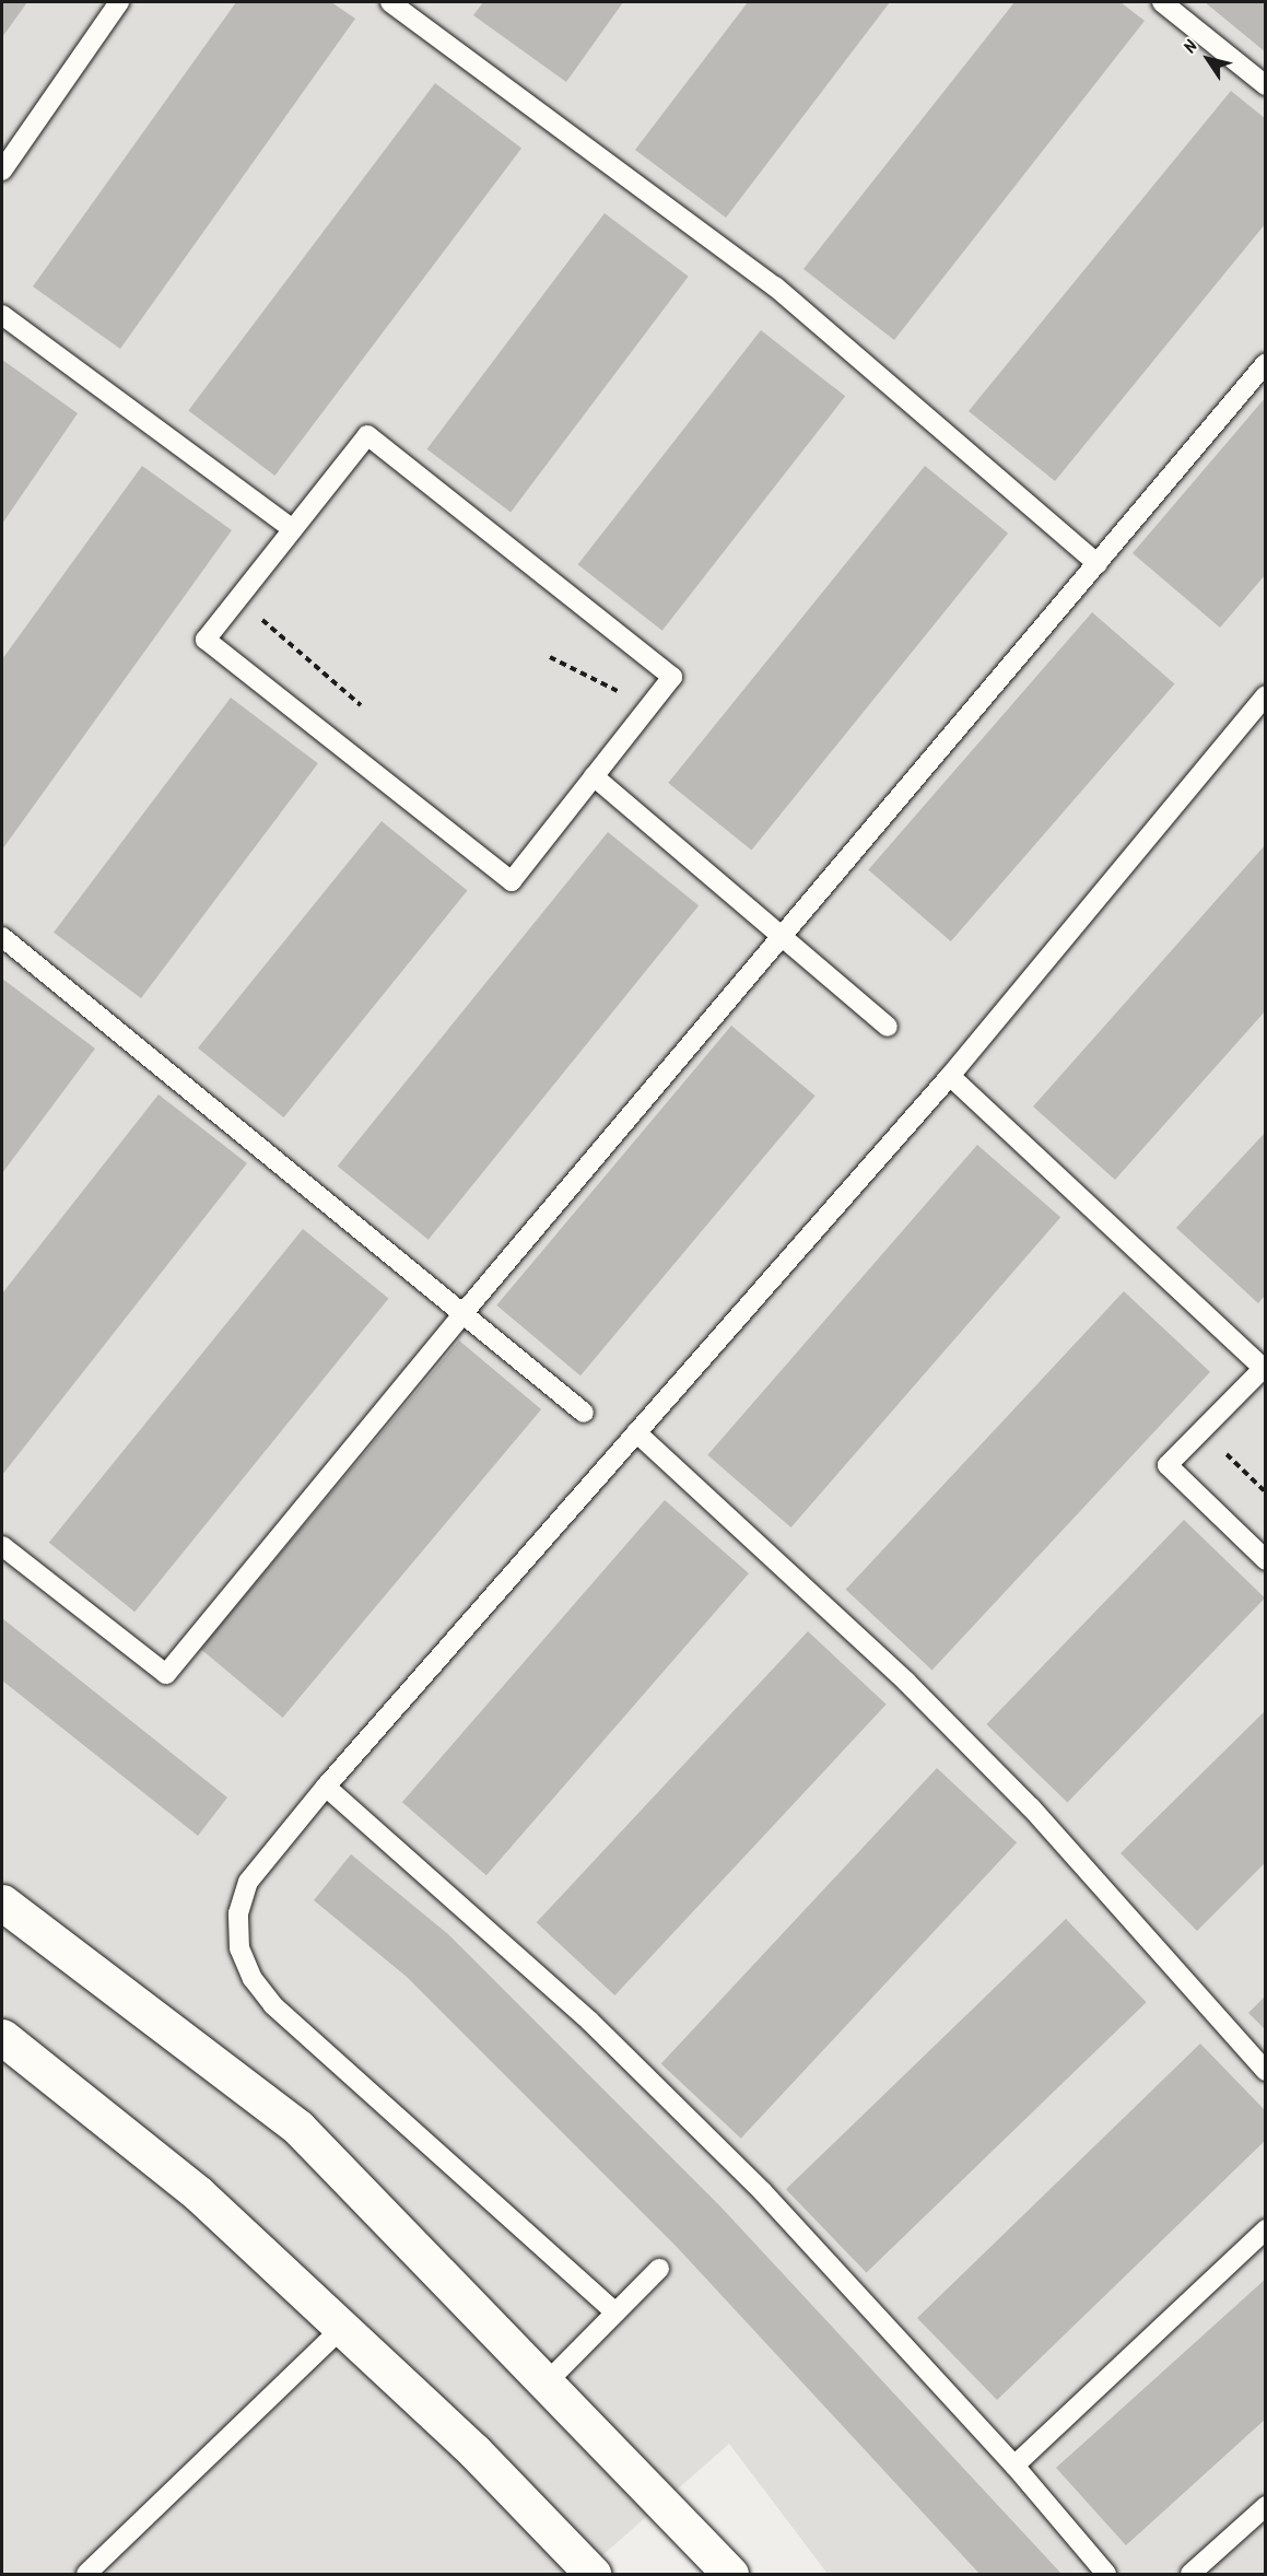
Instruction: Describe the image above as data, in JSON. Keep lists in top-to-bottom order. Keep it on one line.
{"north":"top left"}
